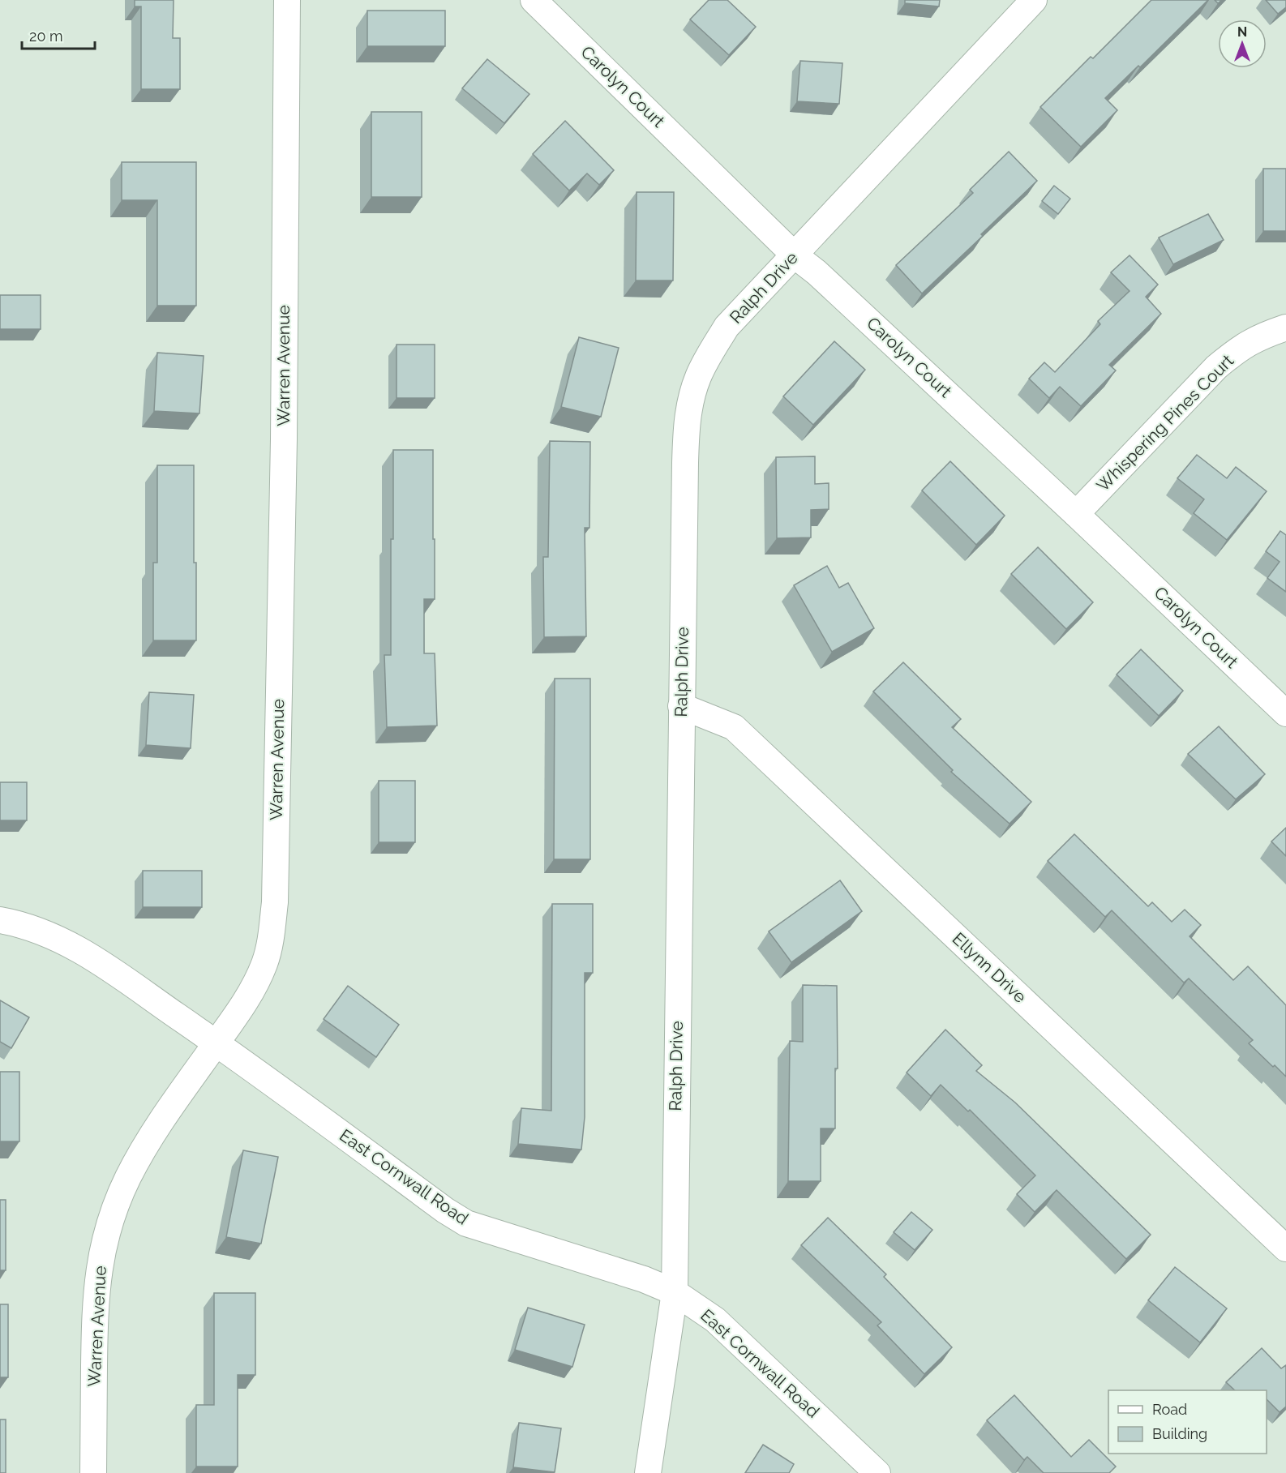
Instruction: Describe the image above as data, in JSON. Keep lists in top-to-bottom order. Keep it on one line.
{"streets":{"street":["Carolyn Court","Ralph Drive","Warren Avenue","Whispering Pines Court","Ellynn Drive","East Cornwall Road"]},"crossings":[["Carolyn Court","Ralph Drive"],["Carolyn Court","Whispering Pines Court"],["Ralph Drive","Ellynn Drive"],["Ralph Drive","East Cornwall Road"],["Warren Avenue","East Cornwall Road"]],"legend":["Road","Building"],"scale_bar":"20 m","north":"top"}
